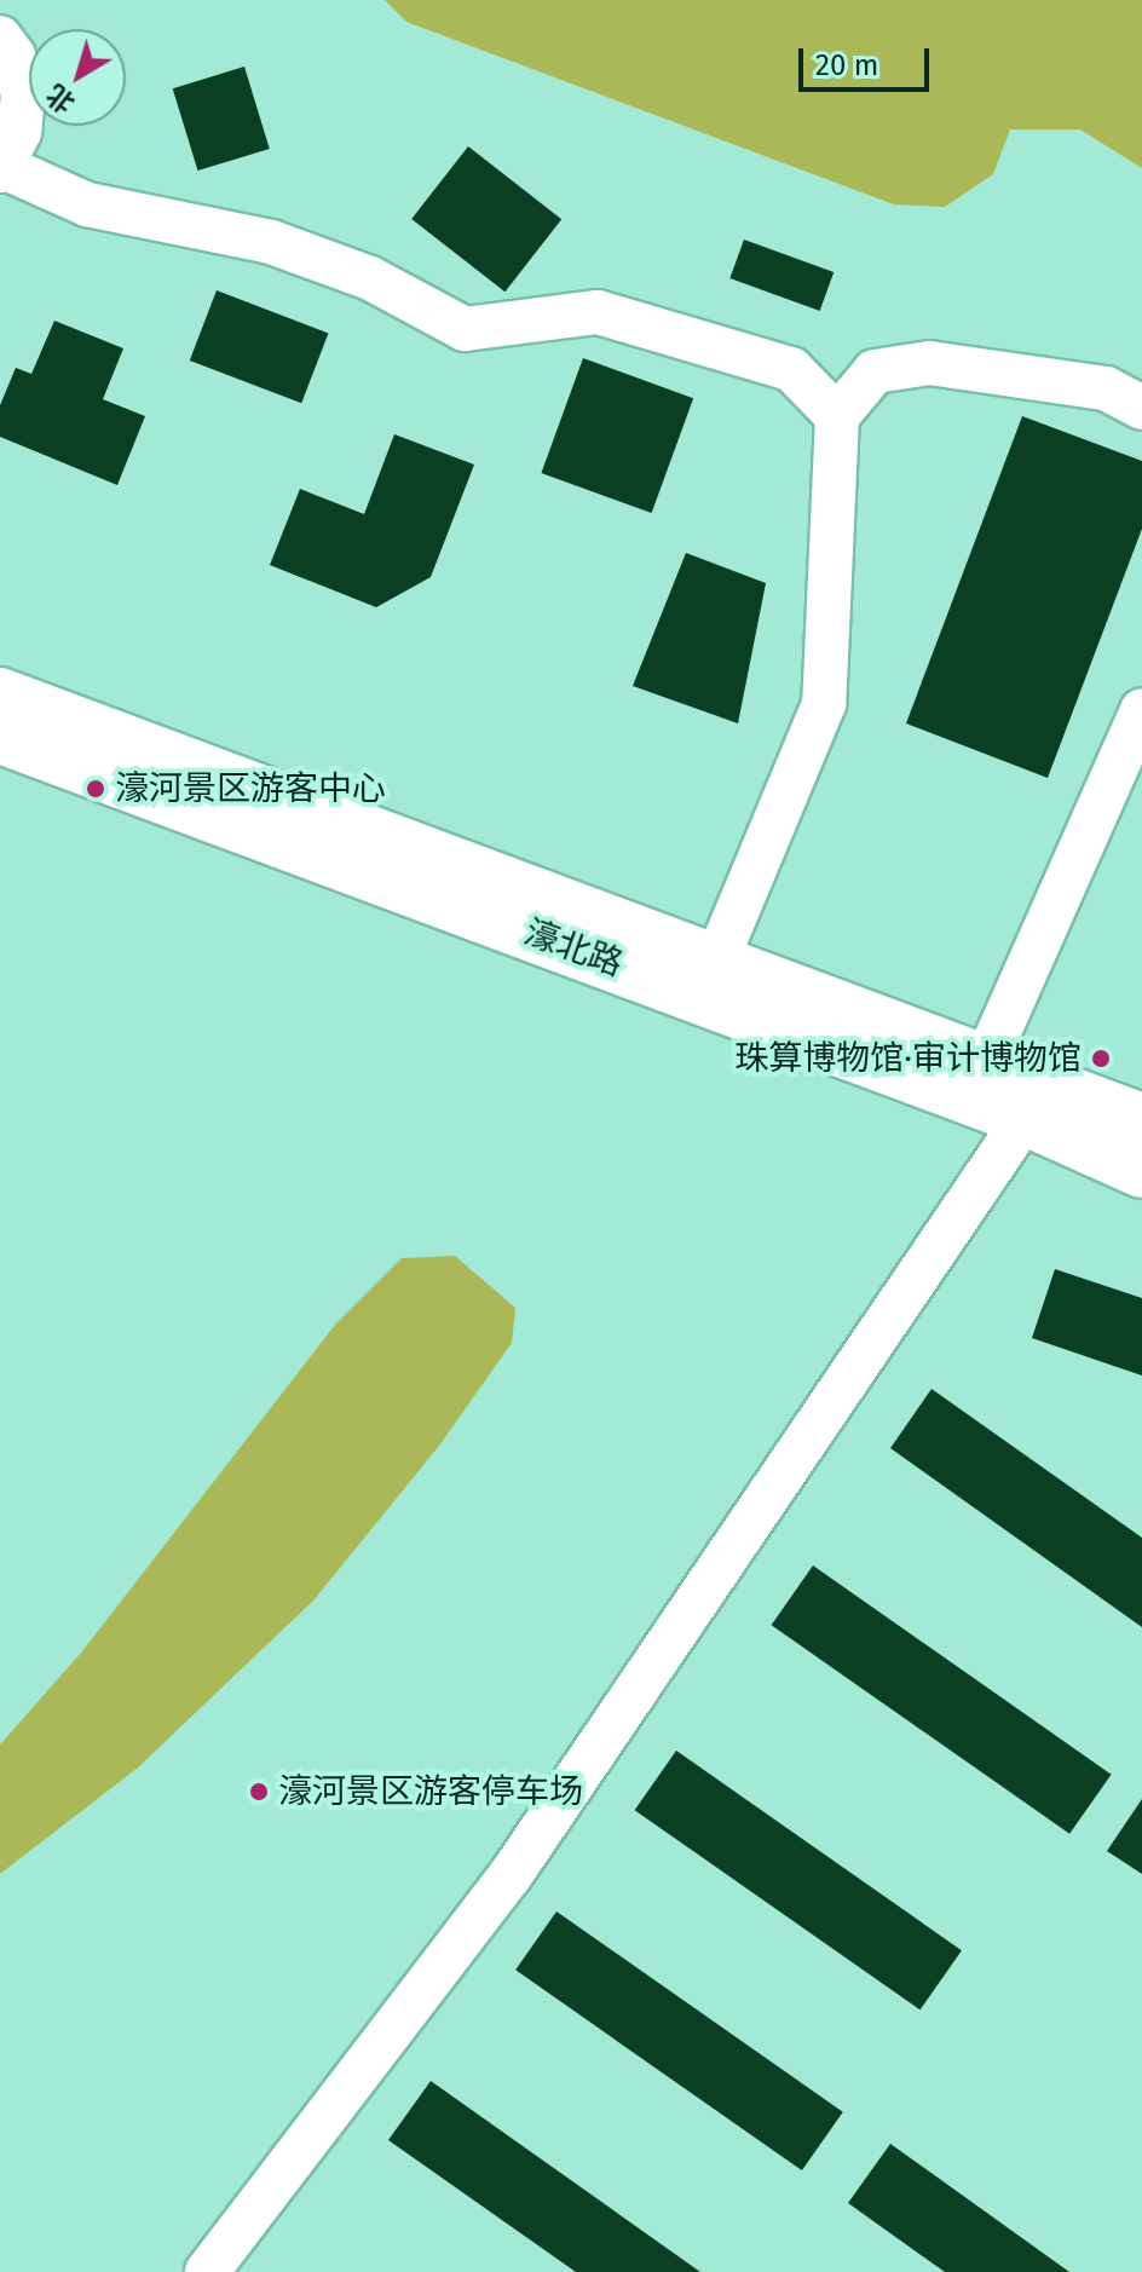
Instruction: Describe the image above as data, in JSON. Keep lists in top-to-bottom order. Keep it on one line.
{"streets":{"street":["濠北路"]},"places":["濠河景区游客中心","珠算博物馆·审计博物馆","濠河景区游客停车场"],"scale_bar":"20 m","north":"bottom left"}
